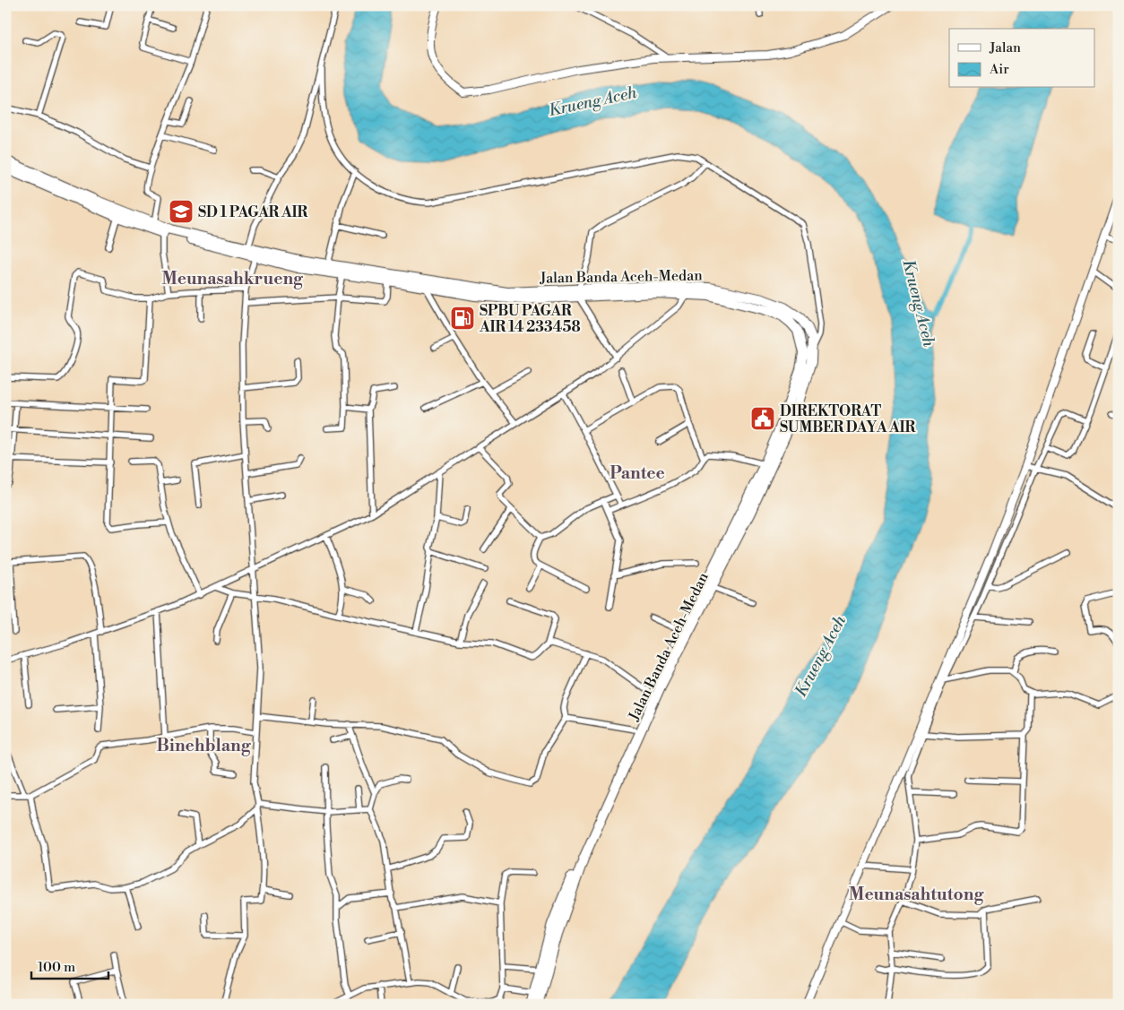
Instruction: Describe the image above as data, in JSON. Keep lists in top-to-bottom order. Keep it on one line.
{"streets":{"highway":["Jalan Banda Aceh-Medan"]},"districts":["Meunasahkrueng","Pantee","Binehblang","Meunasahtutong"],"water":["Krueng Aceh"],"places":{"school or university":["SD 1 PAGAR AIR"],"fuel station":["SPBU PAGAR AIR 14 233458"],"public building":["DIREKTORAT SUMBER DAYA AIR"]},"legend":["Jalan","Air"],"scale_bar":"100 m"}
